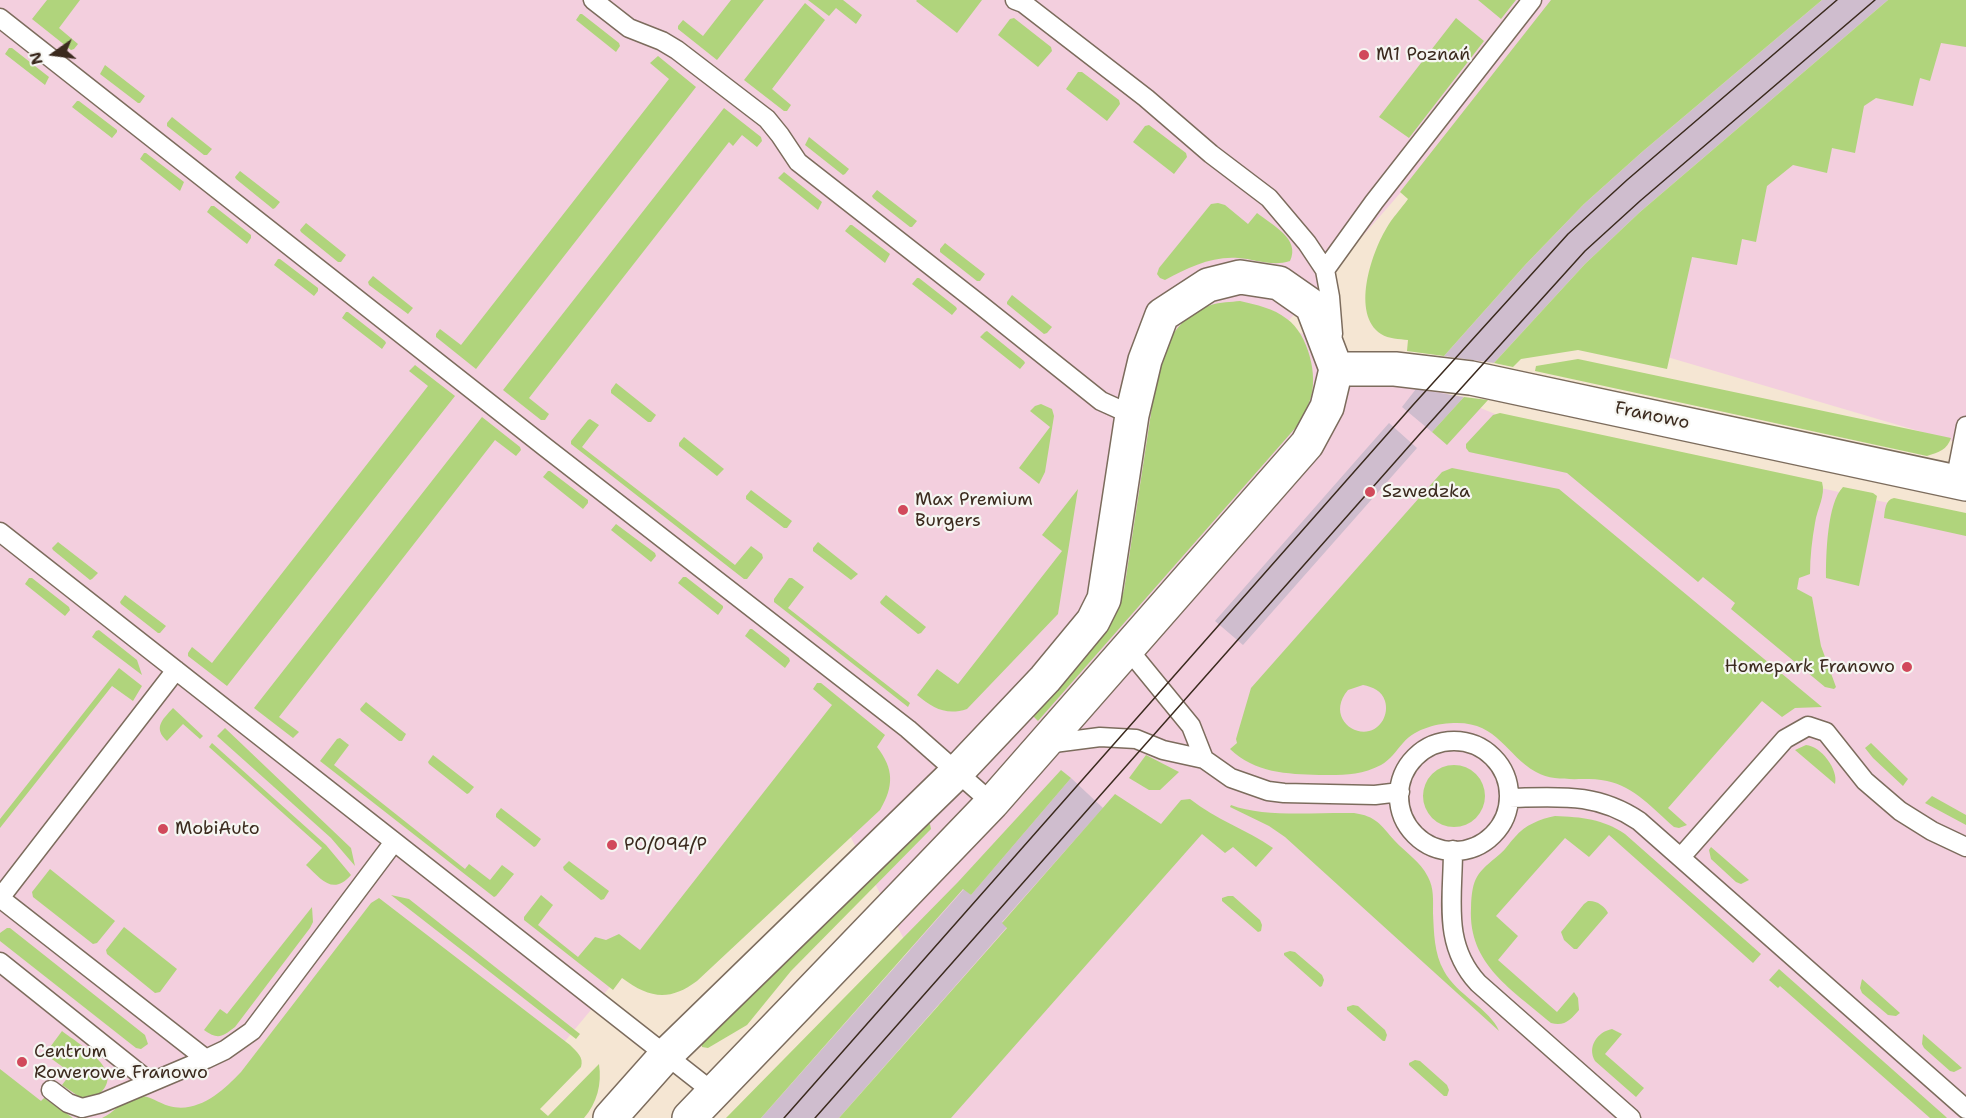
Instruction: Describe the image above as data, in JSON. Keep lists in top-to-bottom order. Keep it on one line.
{"streets":{"street":["Franowo"]},"places":["M1 Poznań","Szwedzka","Max Premium Burgers","Homepark Franowo","MobiAuto","PO/094/P","Centrum Rowerowe Franowo"],"north":"left"}
